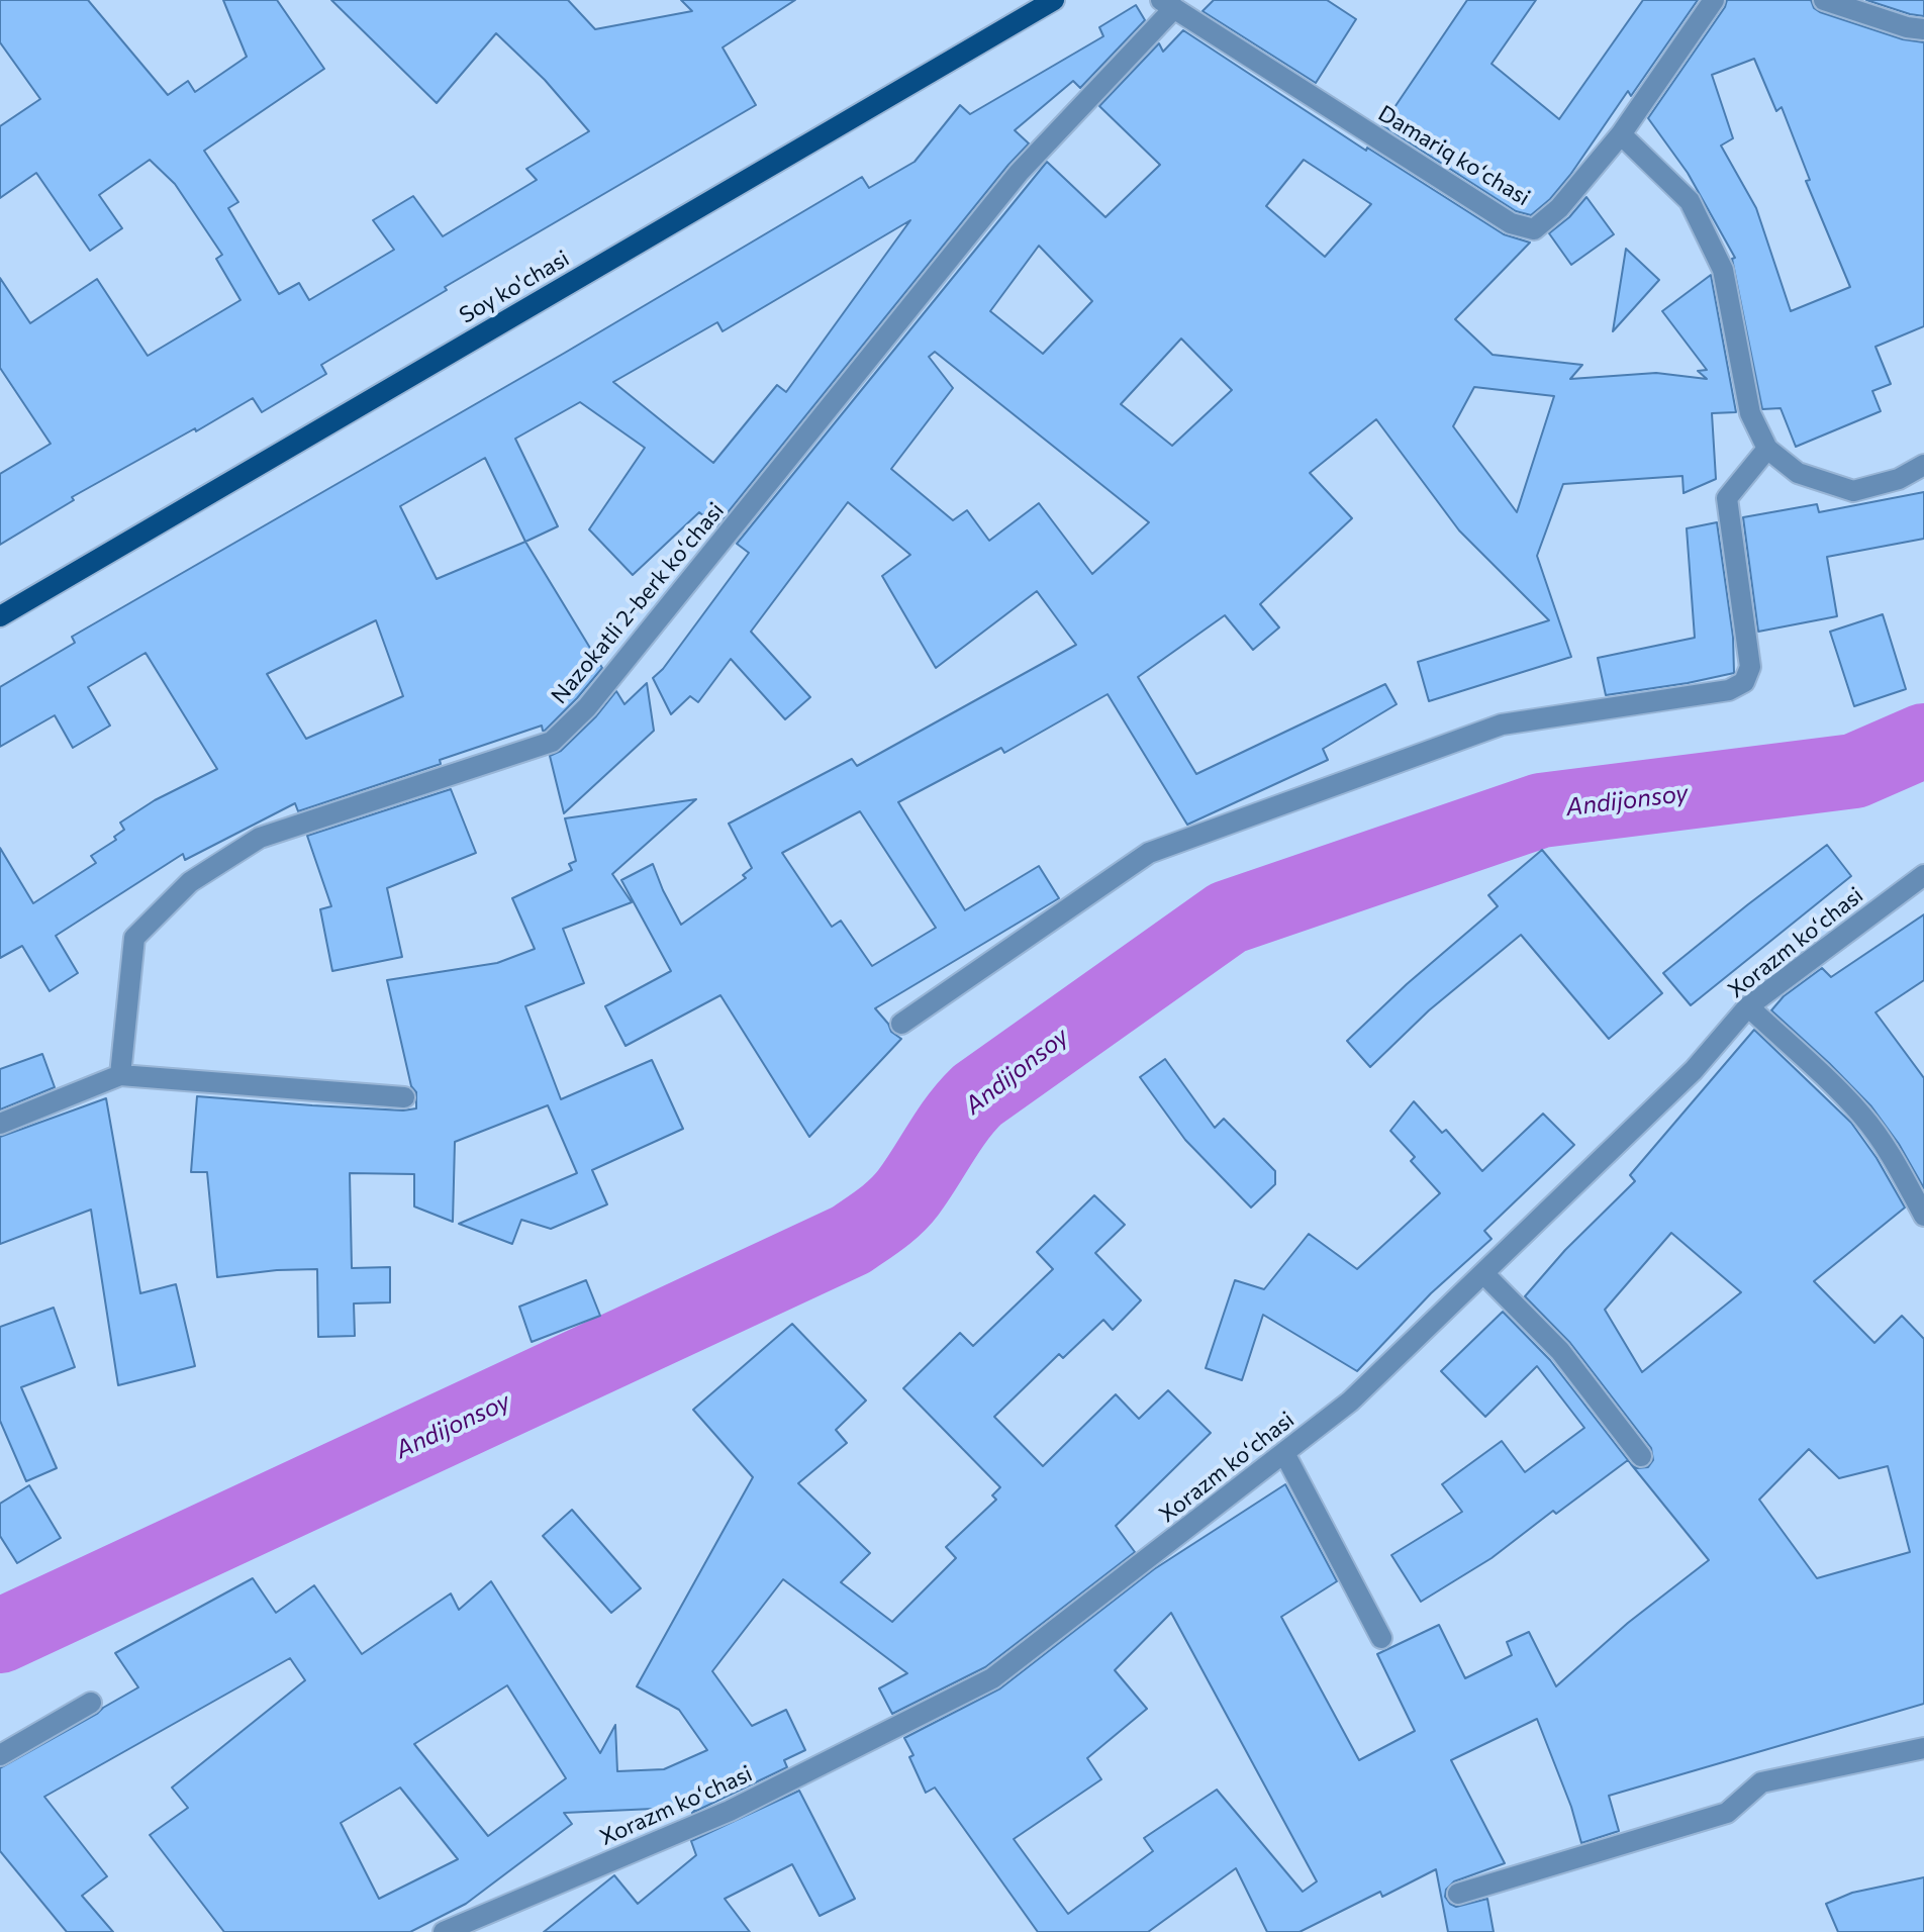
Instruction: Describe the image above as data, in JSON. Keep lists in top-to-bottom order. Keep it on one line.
{"streets":{"main road":["Soy ko'chasi"],"street":["Damariq koʻchasi","Nazokatli 2-berk koʻchasi","Xorazm koʻchasi"]},"crossings":[["Damariq koʻchasi","Nazokatli 2-berk koʻchasi"]],"water":["Andijonsoy"]}
